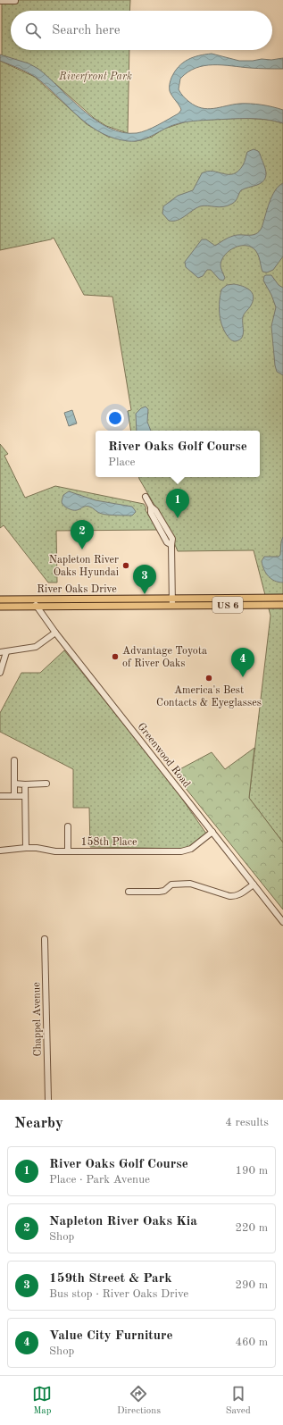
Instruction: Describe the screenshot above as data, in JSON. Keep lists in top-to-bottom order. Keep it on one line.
{"streets":{"main road":["River Oaks Drive","US 6"],"street":["Greenwood Road","158th Place","Chappel Avenue"]},"crossings":[["River Oaks Drive","Greenwood Road"],["Greenwood Road","158th Place"]],"parks":["Riverfront Park"],"places":["Napleton River Oaks Hyundai","Advantage Toyota of River Oaks","America's Best Contacts & Eyeglasses"],"page":{"search":"Search here","popup":["River Oaks Golf Course","Place"],"pins":["1","2","3","4"],"heading":["Nearby","4 results"],"list":[{"mark":"1","name":"River Oaks Golf Course","note":"Place · Park Avenue","value":"190 m"},{"mark":"2","name":"Napleton River Oaks Kia","note":"Shop","value":"220 m"},{"mark":"3","name":"159th Street & Park","note":"Bus stop · River Oaks Drive","value":"290 m"},{"mark":"4","name":"Value City Furniture","note":"Shop","value":"460 m"}],"nav":["Map","Directions","Saved"]}}
